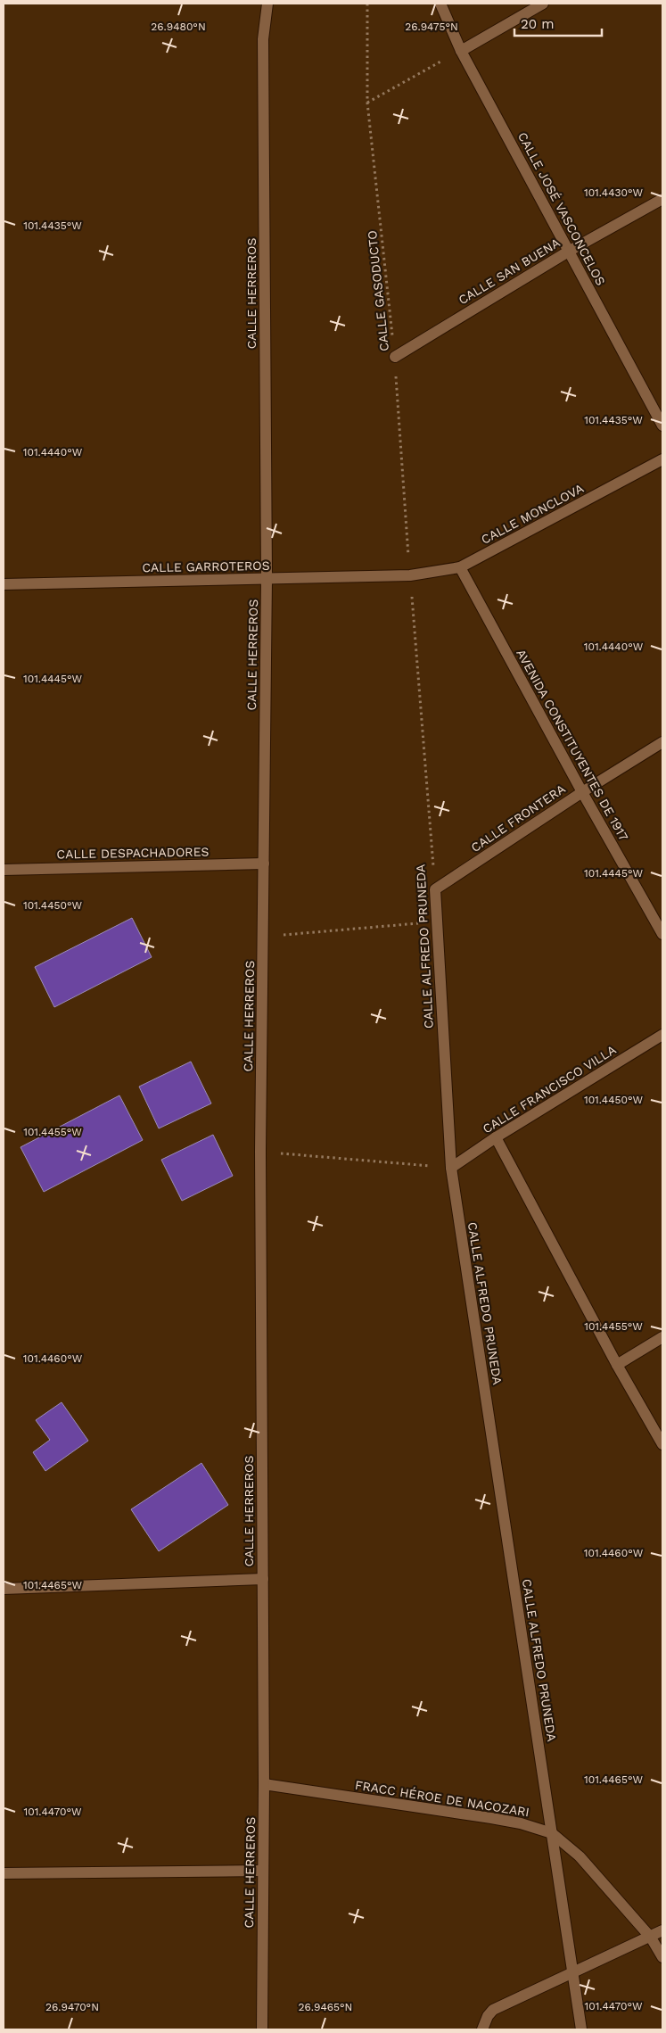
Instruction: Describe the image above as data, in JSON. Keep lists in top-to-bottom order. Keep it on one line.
{"streets":{"street":["CALLE JOSÉ VASCONCELOS","CALLE SAN BUENA","CALLE HERREROS","CALLE MONCLOVA","CALLE GARROTEROS","AVENIDA CONSTITUYENTES DE 1917","CALLE FRONTERA","CALLE DESPACHADORES","CALLE ALFREDO PRUNEDA","CALLE FRANCISCO VILLA","FRACC HÉROE DE NACOZARI"],"path":["CALLE GASODUCTO"]},"crossings":[["CALLE JOSÉ VASCONCELOS","CALLE SAN BUENA"],["CALLE SAN BUENA","CALLE GASODUCTO"],["CALLE GASODUCTO","CALLE MONCLOVA"],["CALLE GASODUCTO","CALLE GARROTEROS"],["CALLE GASODUCTO","CALLE ALFREDO PRUNEDA"],["CALLE HERREROS","CALLE GARROTEROS"],["CALLE HERREROS","CALLE DESPACHADORES"],["CALLE HERREROS","FRACC HÉROE DE NACOZARI"],["CALLE MONCLOVA","CALLE GARROTEROS"],["CALLE MONCLOVA","AVENIDA CONSTITUYENTES DE 1917"],["CALLE MONCLOVA","CALLE ALFREDO PRUNEDA"],["CALLE GARROTEROS","CALLE ALFREDO PRUNEDA"],["AVENIDA CONSTITUYENTES DE 1917","CALLE FRONTERA"],["CALLE FRONTERA","CALLE ALFREDO PRUNEDA"],["CALLE ALFREDO PRUNEDA","CALLE FRANCISCO VILLA"],["CALLE ALFREDO PRUNEDA","FRACC HÉROE DE NACOZARI"]],"scale_bar":"20 m","coordinates":["26.9480°N","26.9475°N","101.4430°W","101.4435°W","101.4440°W","101.4445°W","101.4450°W","101.4455°W","101.4460°W","101.4465°W","101.4470°W","26.9470°N","26.9465°N"]}
